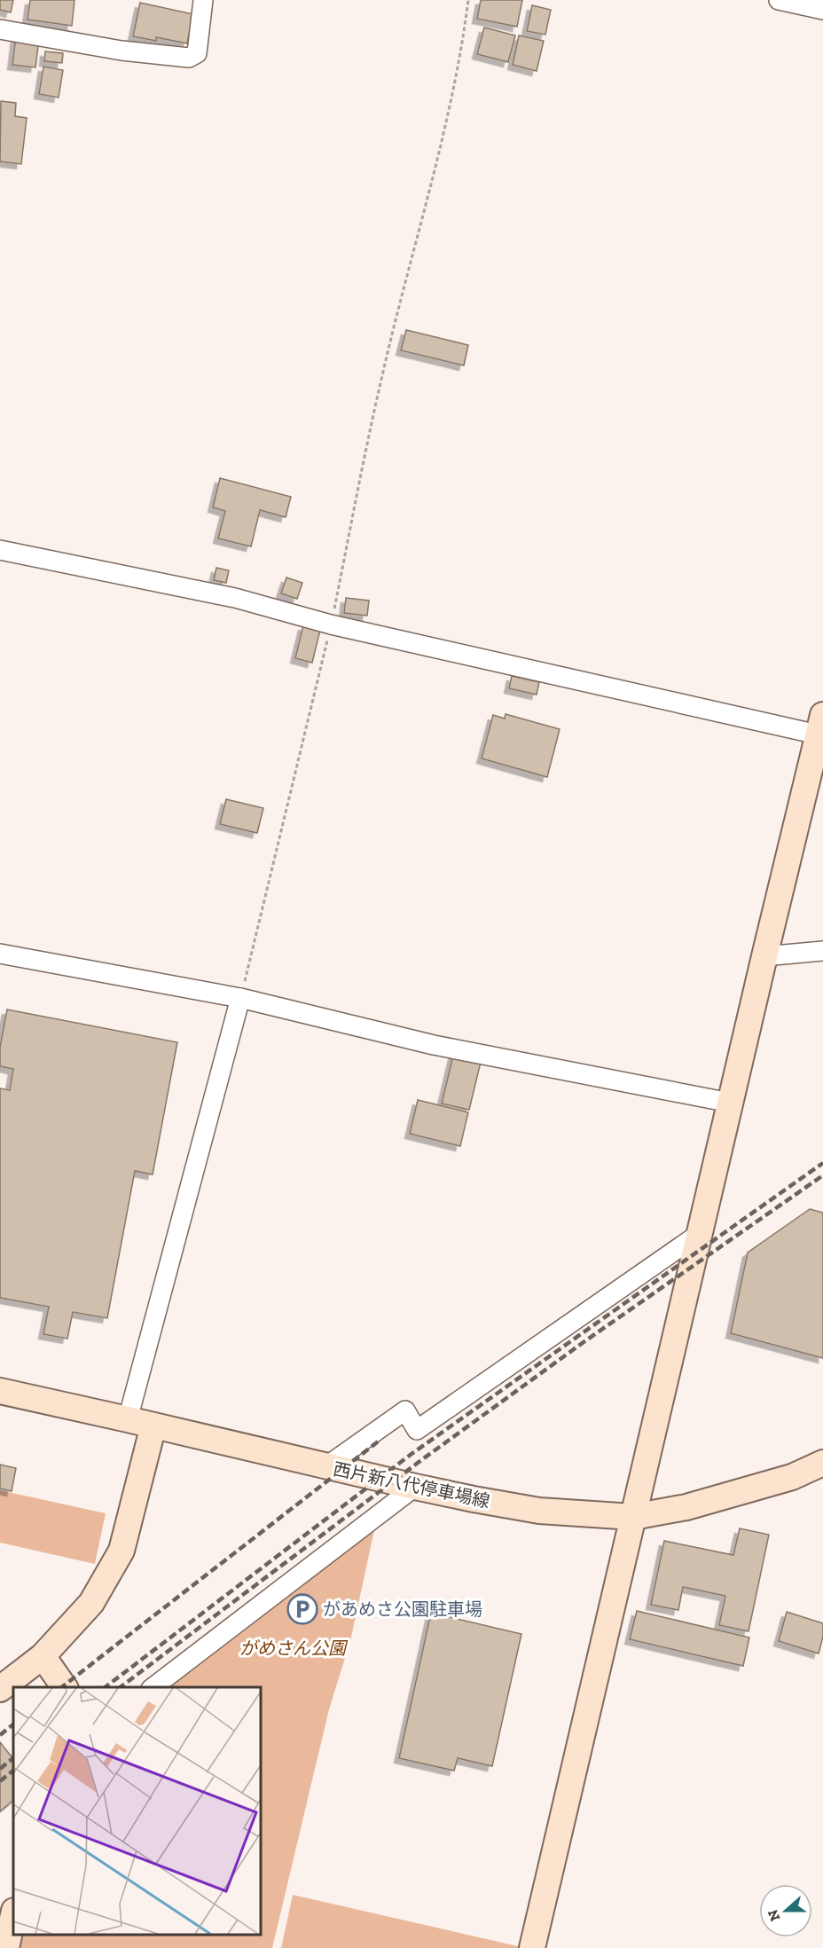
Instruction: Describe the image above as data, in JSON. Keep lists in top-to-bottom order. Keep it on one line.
{"streets":{"street":["西片新八代停車場線"]},"parks":["がめさん公園"],"places":{"parking":["があめさ公園駐車場"]},"north":"left"}
